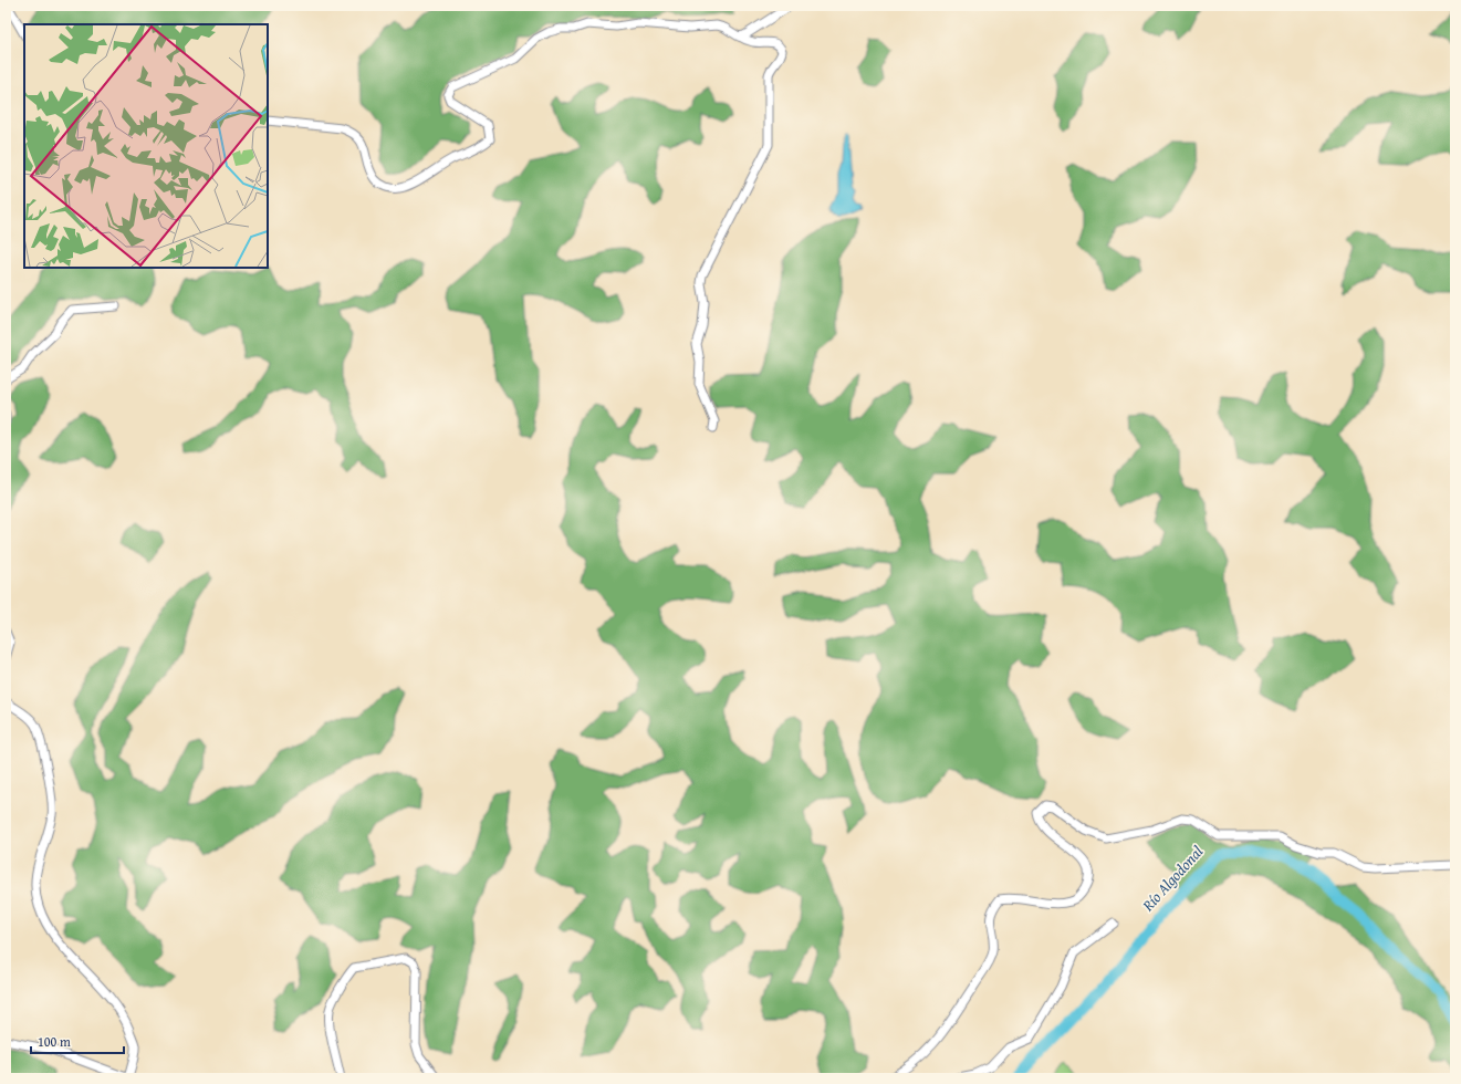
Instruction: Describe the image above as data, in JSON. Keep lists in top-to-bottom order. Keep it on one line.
{"water":["Río Algodonal"],"scale_bar":"100 m"}
